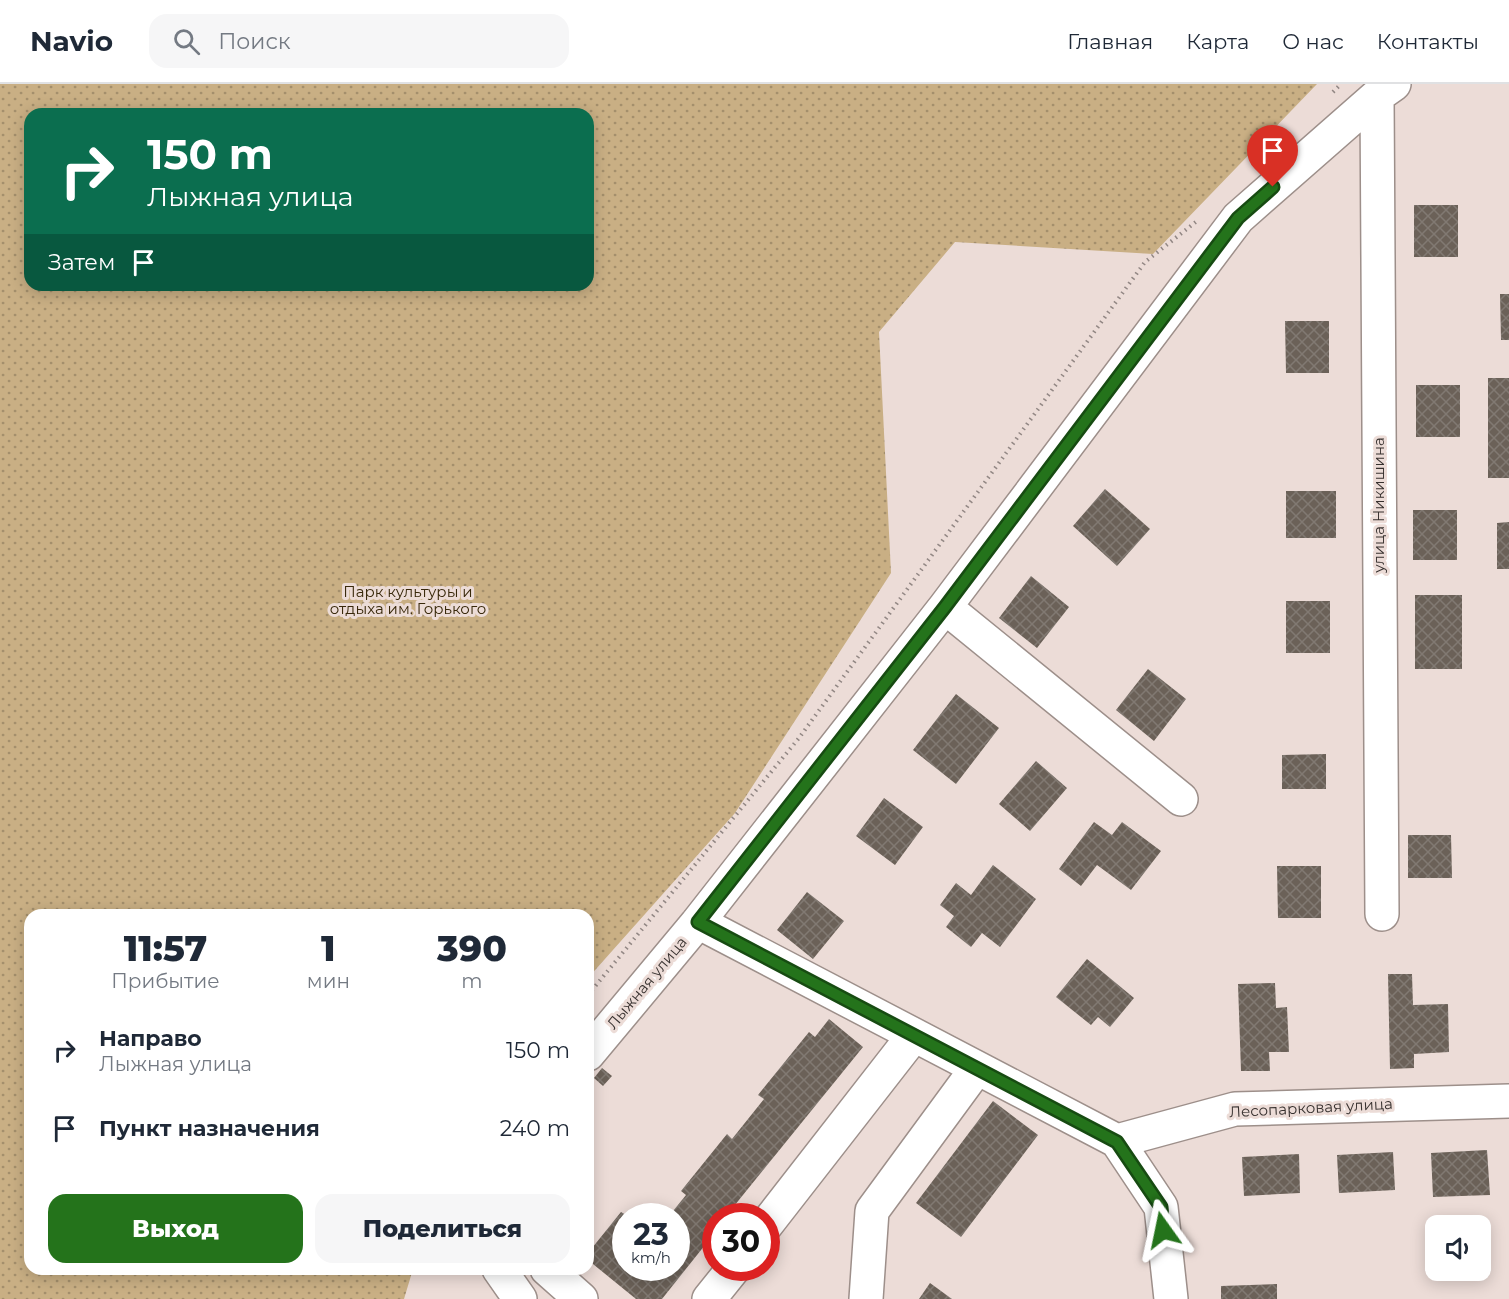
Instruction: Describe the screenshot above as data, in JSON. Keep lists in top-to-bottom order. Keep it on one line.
{"streets":{"street":["улица Никишина","Лыжная улица","Лесопарковая улица"]},"crossings":[["улица Никишина","Лыжная улица"]],"parks":["Парк культуры и отдыха им. Горького"],"page":{"header":"Navio","search":"Поиск","nav":["Главная","Карта","О нас","Контакты"],"turn":["150 m","Лыжная улица"],"then":"Затем","eta":["11:57","Прибытие","1","мин","390","m"],"list":[{"name":"Направо","note":"Лыжная улица","value":"150 m"},{"name":"Пункт назначения","value":"240 m"}],"buttons":["Выход","Поделиться"],"speed":"23 km/h","limit":"30"}}
